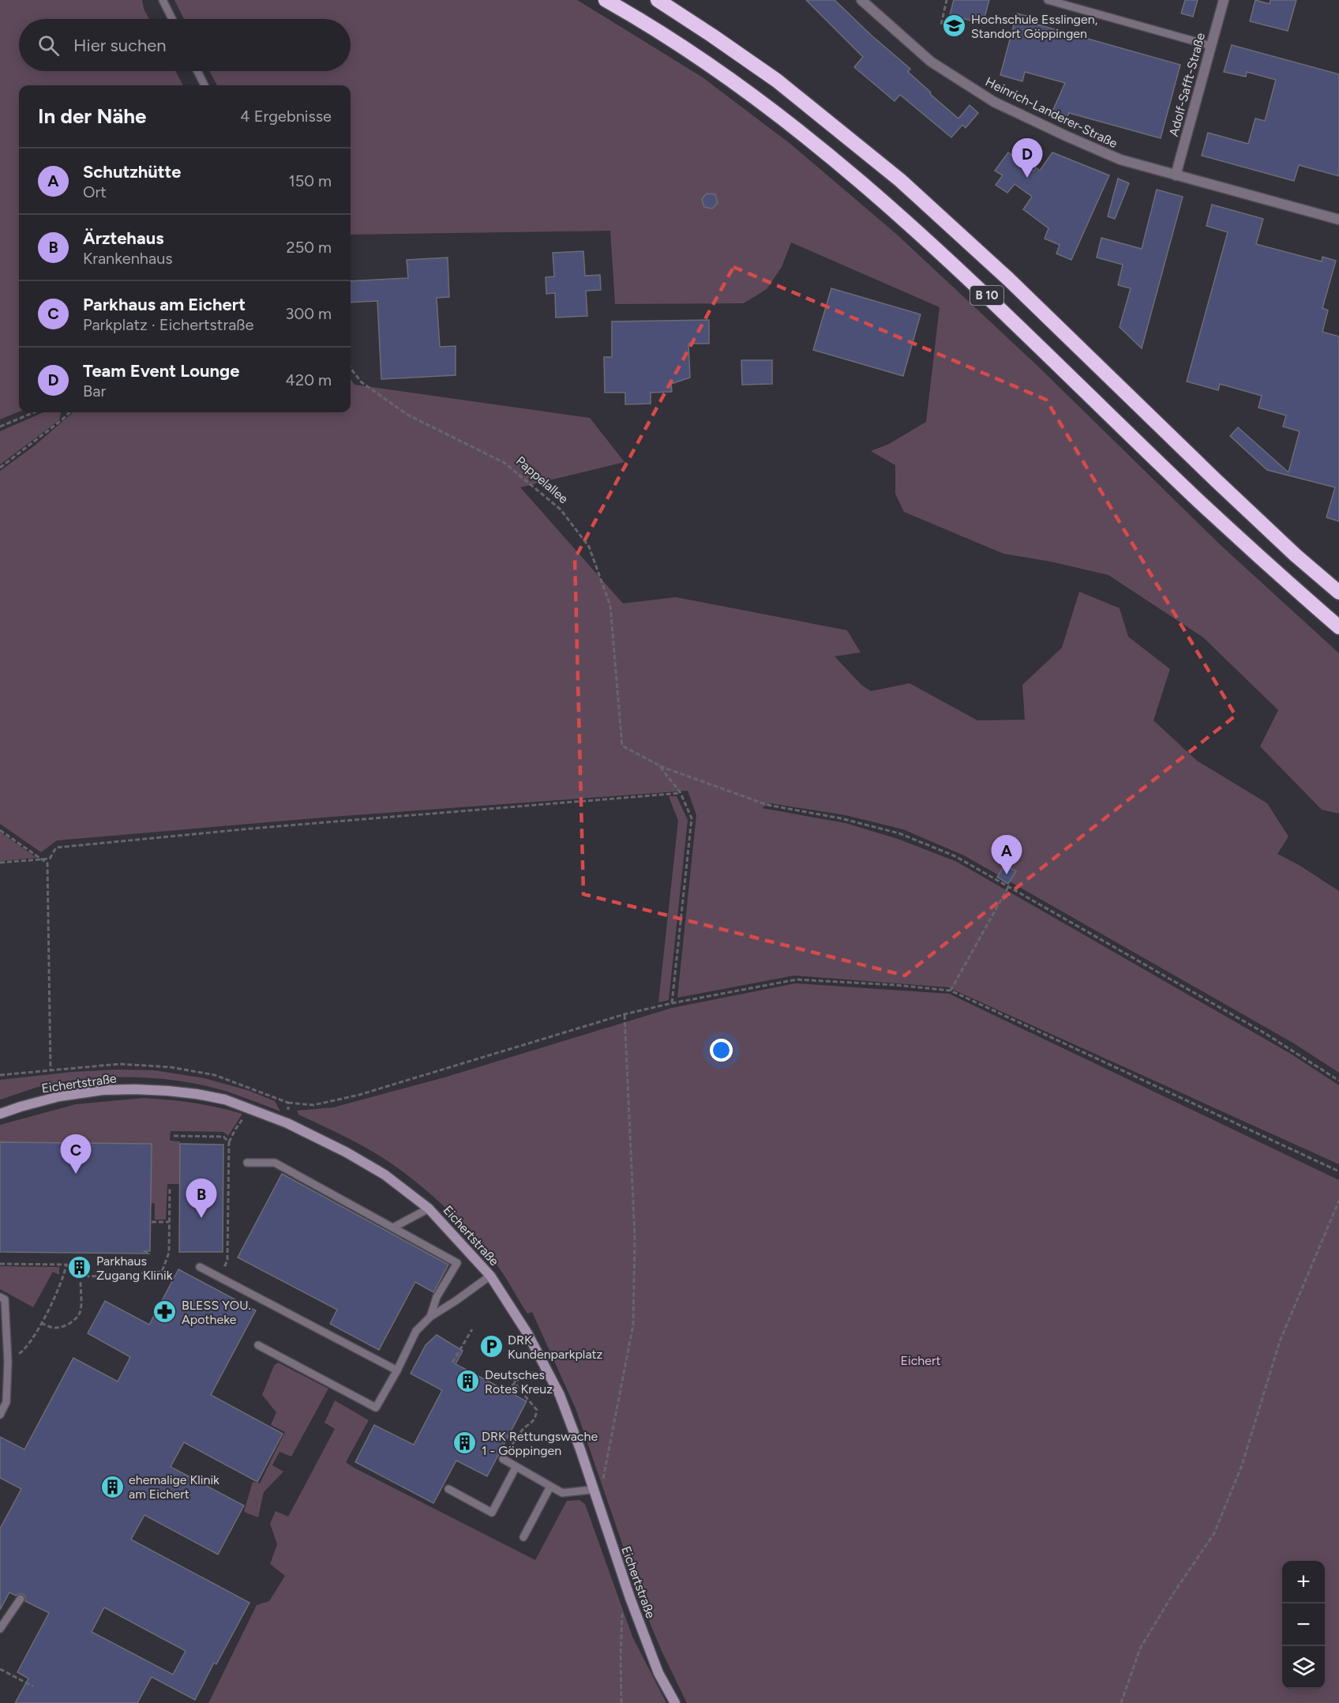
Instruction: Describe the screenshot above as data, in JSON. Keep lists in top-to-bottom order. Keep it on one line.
{"streets":{"highway":["B 10"],"street":["Adolf-Safft-Straße","Heinrich-Landerer-Straße","Eichertstraße"],"path":["Pappelallee"]},"crossings":[["Adolf-Safft-Straße","Heinrich-Landerer-Straße"]],"parks":["Eichert"],"places":{"school or university":["Hochschule Esslingen, Standort Göppingen"],"building":["Parkhaus Zugang Klinik","Deutsches Rotes Kreuz","DRK Rettungswache 1 - Göppingen","ehemalige Klinik am Eichert"],"pharmacy":["BLESS YOU. Apotheke"],"parking":["DRK Kundenparkplatz"]},"page":{"search":"Hier suchen","heading":["In der Nähe","4 Ergebnisse"],"pins":["D","A","C","B"],"list":[{"mark":"A","name":"Schutzhütte","note":"Ort","value":"150 m"},{"mark":"B","name":"Ärztehaus","note":"Krankenhaus","value":"250 m"},{"mark":"C","name":"Parkhaus am Eichert","note":"Parkplatz · Eichertstraße","value":"300 m"},{"mark":"D","name":"Team Event Lounge","note":"Bar","value":"420 m"}],"map_buttons":["+","−"]}}
